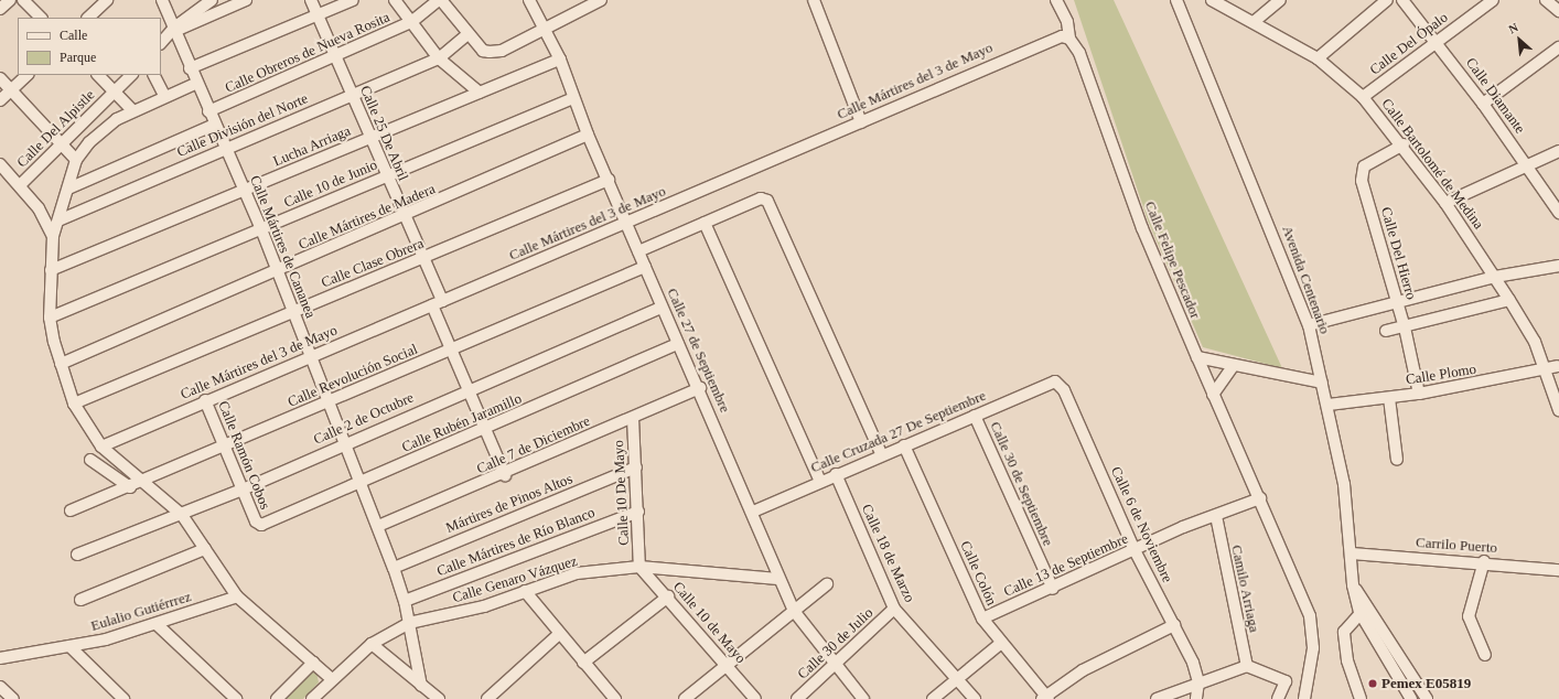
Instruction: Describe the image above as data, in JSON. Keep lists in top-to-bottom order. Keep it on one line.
{"streets":{"street":["Calle Del Ópalo","Calle Obreros de Nueva Rosita","Calle Mártires del 3 de Mayo","Calle Diamante","Calle División del Norte","Calle Del Alpistle","Calle 25 De Abril","Lucha Arriaga","Calle Bartolomé de Medina","Calle 10 de Junio","Calle Mártires de Madera","Calle Mártires de Cananea","Calle Del Hierro","Calle Felipe Pescador","Calle Clase Obrera","Avenida Centenario","Calle 27 de Septiembre","Calle Plomo","Calle Revolución Social","Calle 2 de Octubre","Calle Rubén Jaramillo","Calle Cruzada 27 De Septiembre","Calle 7 de Diciembre","Calle Ramón Cobos","Calle 30 de Septiembre","Calle 10 De Mayo","Mártires de Pinos Altos","Calle 6 de Noviembre","Calle Mártires de Río Blanco","Carrilo Puerto","Calle 18 de Marzo","Calle 13 de Septiembre","Calle Colón","Calle Genaro Vázquez","Camilo Arriaga","Eulalio Gutiérrrez","Calle 10 de Mayo","Calle 30 de Julio"]},"crossings":[["Calle Del Ópalo","Calle Diamante"],["Calle Del Ópalo","Calle Bartolomé de Medina"],["Calle Obreros de Nueva Rosita","Calle 25 De Abril"],["Calle Obreros de Nueva Rosita","Calle Mártires de Cananea"],["Calle Mártires del 3 de Mayo","Calle 25 De Abril"],["Calle Mártires del 3 de Mayo","Calle Mártires de Cananea"],["Calle Mártires del 3 de Mayo","Calle Felipe Pescador"],["Calle Mártires del 3 de Mayo","Calle 27 de Septiembre"],["Calle Mártires del 3 de Mayo","Calle Ramón Cobos"],["Calle División del Norte","Calle 25 De Abril"],["Calle División del Norte","Calle Mártires de Cananea"],["Calle 25 De Abril","Lucha Arriaga"],["Calle 25 De Abril","Calle 10 de Junio"],["Calle 25 De Abril","Calle Mártires de Madera"],["Calle 25 De Abril","Calle Clase Obrera"],["Calle 25 De Abril","Calle Revolución Social"],["Calle 25 De Abril","Calle 2 de Octubre"],["Calle 25 De Abril","Calle Rubén Jaramillo"],["Calle 25 De Abril","Calle 7 de Diciembre"],["Lucha Arriaga","Calle Mártires de Cananea"],["Lucha Arriaga","Calle 27 de Septiembre"],["Calle Bartolomé de Medina","Calle Del Hierro"],["Calle Bartolomé de Medina","Calle Plomo"],["Calle 10 de Junio","Calle Mártires de Cananea"],["Calle 10 de Junio","Calle 27 de Septiembre"],["Calle Mártires de Madera","Calle Mártires de Cananea"],["Calle Mártires de Madera","Calle 27 de Septiembre"],["Calle Mártires de Cananea","Calle Clase Obrera"],["Calle Mártires de Cananea","Calle Revolución Social"],["Calle Mártires de Cananea","Calle 2 de Octubre"],["Calle Mártires de Cananea","Calle Rubén Jaramillo"],["Calle Mártires de Cananea","Calle 7 de Diciembre"],["Calle Mártires de Cananea","Mártires de Pinos Altos"],["Calle Mártires de Cananea","Calle Mártires de Río Blanco"],["Calle Mártires de Cananea","Calle Genaro Vázquez"],["Calle Del Hierro","Calle Plomo"],["Calle Felipe Pescador","Calle 13 de Septiembre"],["Calle Clase Obrera","Calle 27 de Septiembre"],["Avenida Centenario","Calle Plomo"],["Avenida Centenario","Carrilo Puerto"],["Calle 27 de Septiembre","Calle Revolución Social"],["Calle 27 de Septiembre","Calle 2 de Octubre"],["Calle 27 de Septiembre","Calle Rubén Jaramillo"],["Calle 27 de Septiembre","Calle Cruzada 27 De Septiembre"],["Calle 27 de Septiembre","Calle 7 de Diciembre"],["Calle 27 de Septiembre","Calle Genaro Vázquez"],["Calle 27 de Septiembre","Calle 30 de Julio"],["Calle Revolución Social","Calle Ramón Cobos"],["Calle 2 de Octubre","Calle Ramón Cobos"],["Calle Rubén Jaramillo","Calle Ramón Cobos"],["Calle Cruzada 27 De Septiembre","Calle 30 de Septiembre"],["Calle Cruzada 27 De Septiembre","Calle 6 de Noviembre"],["Calle Cruzada 27 De Septiembre","Calle 18 de Marzo"],["Calle Cruzada 27 De Septiembre","Calle Colón"],["Calle 7 de Diciembre","Calle 10 De Mayo"],["Calle 30 de Septiembre","Calle 13 de Septiembre"],["Calle 10 De Mayo","Mártires de Pinos Altos"],["Calle 10 De Mayo","Calle Mártires de Río Blanco"],["Calle 10 De Mayo","Calle Genaro Vázquez"],["Calle 10 De Mayo","Calle 10 de Mayo"],["Calle 6 de Noviembre","Calle 13 de Septiembre"],["Calle 18 de Marzo","Calle 30 de Julio"],["Calle 13 de Septiembre","Calle Colón"],["Calle 13 de Septiembre","Camilo Arriaga"],["Calle Genaro Vázquez","Calle 10 de Mayo"]],"places":["Pemex E05819"],"legend":["Calle","Parque"],"north":"top left"}
